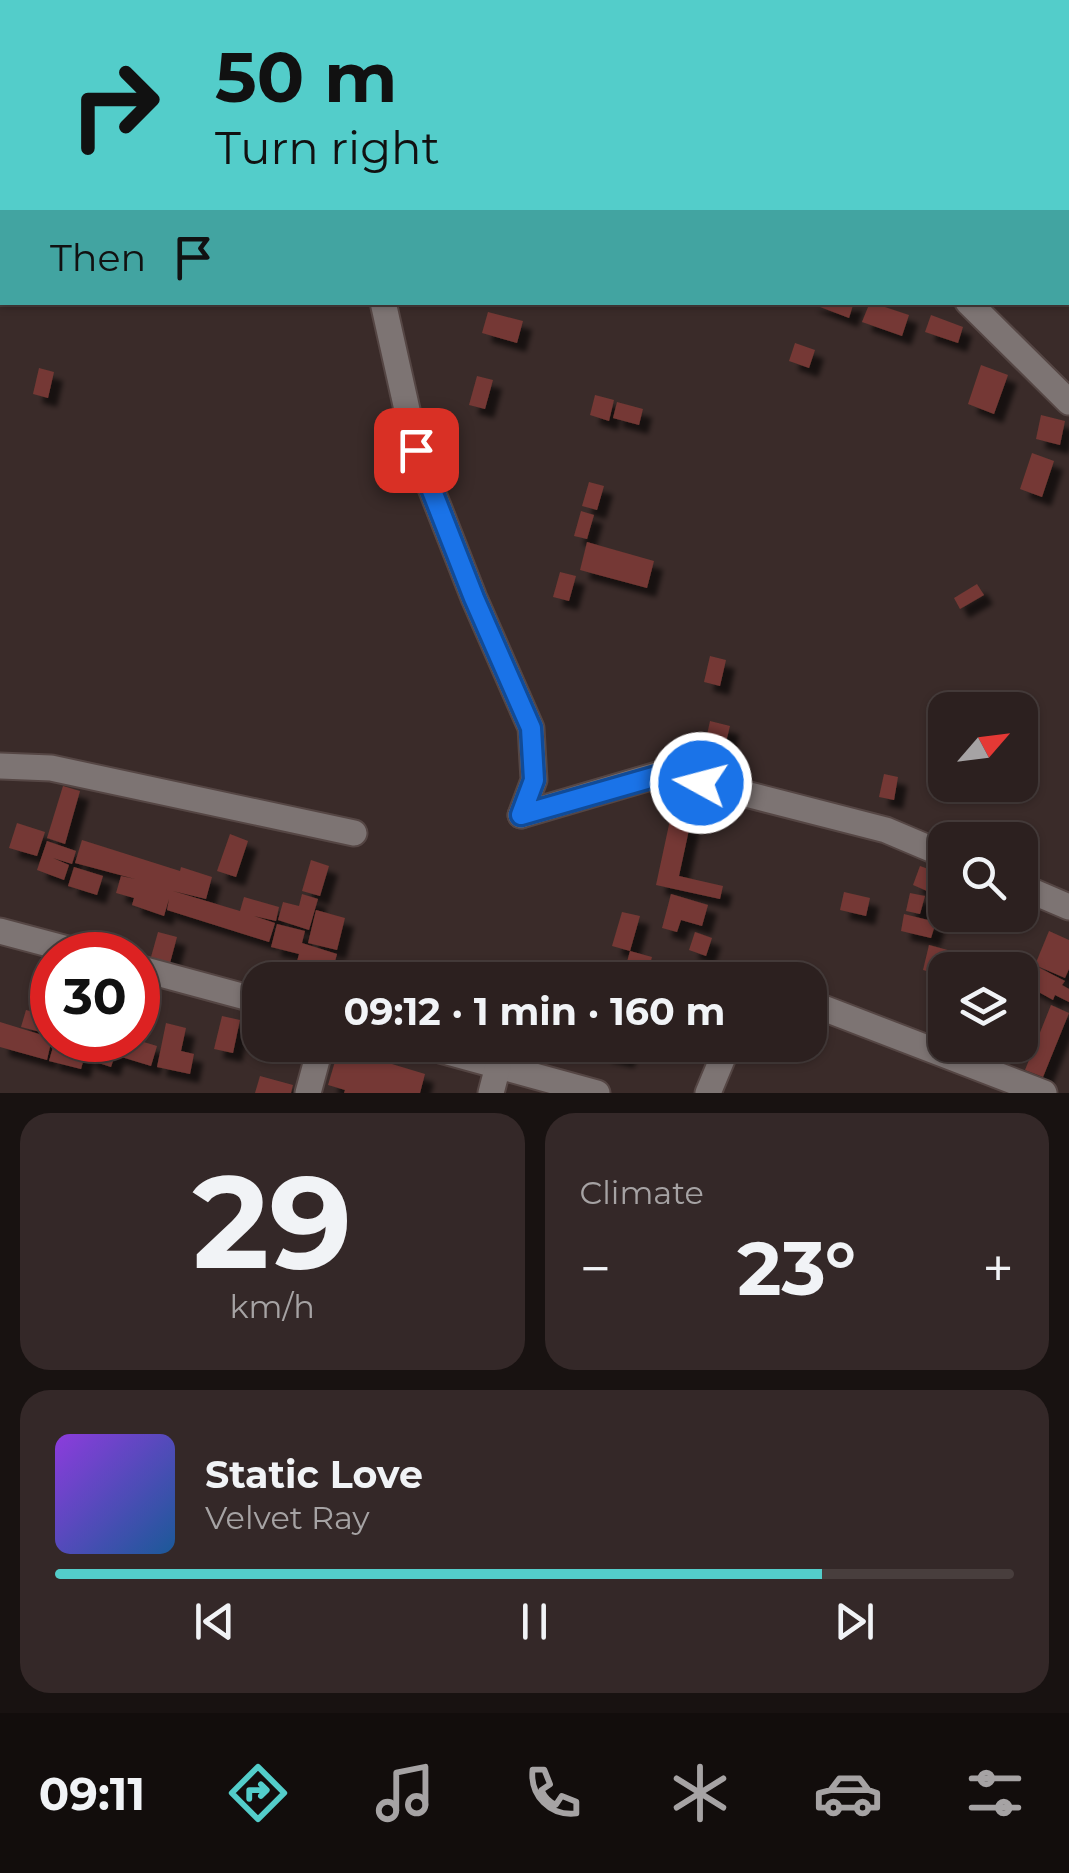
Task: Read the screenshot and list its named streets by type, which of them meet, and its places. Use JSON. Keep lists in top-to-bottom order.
{
  "north": "top right",
  "page": {
    "turn": ["50 m", "Turn right"],
    "then": "Then",
    "limit": "30",
    "trip": "09:12 · 1 min · 160 m",
    "tile": [
      ["29", "km/h"],
      "Climate"
    ],
    "heat": ["−", "23°", "+"],
    "song": ["Static Love", "Velvet Ray"],
    "tabs": "09:11"
  }
}
